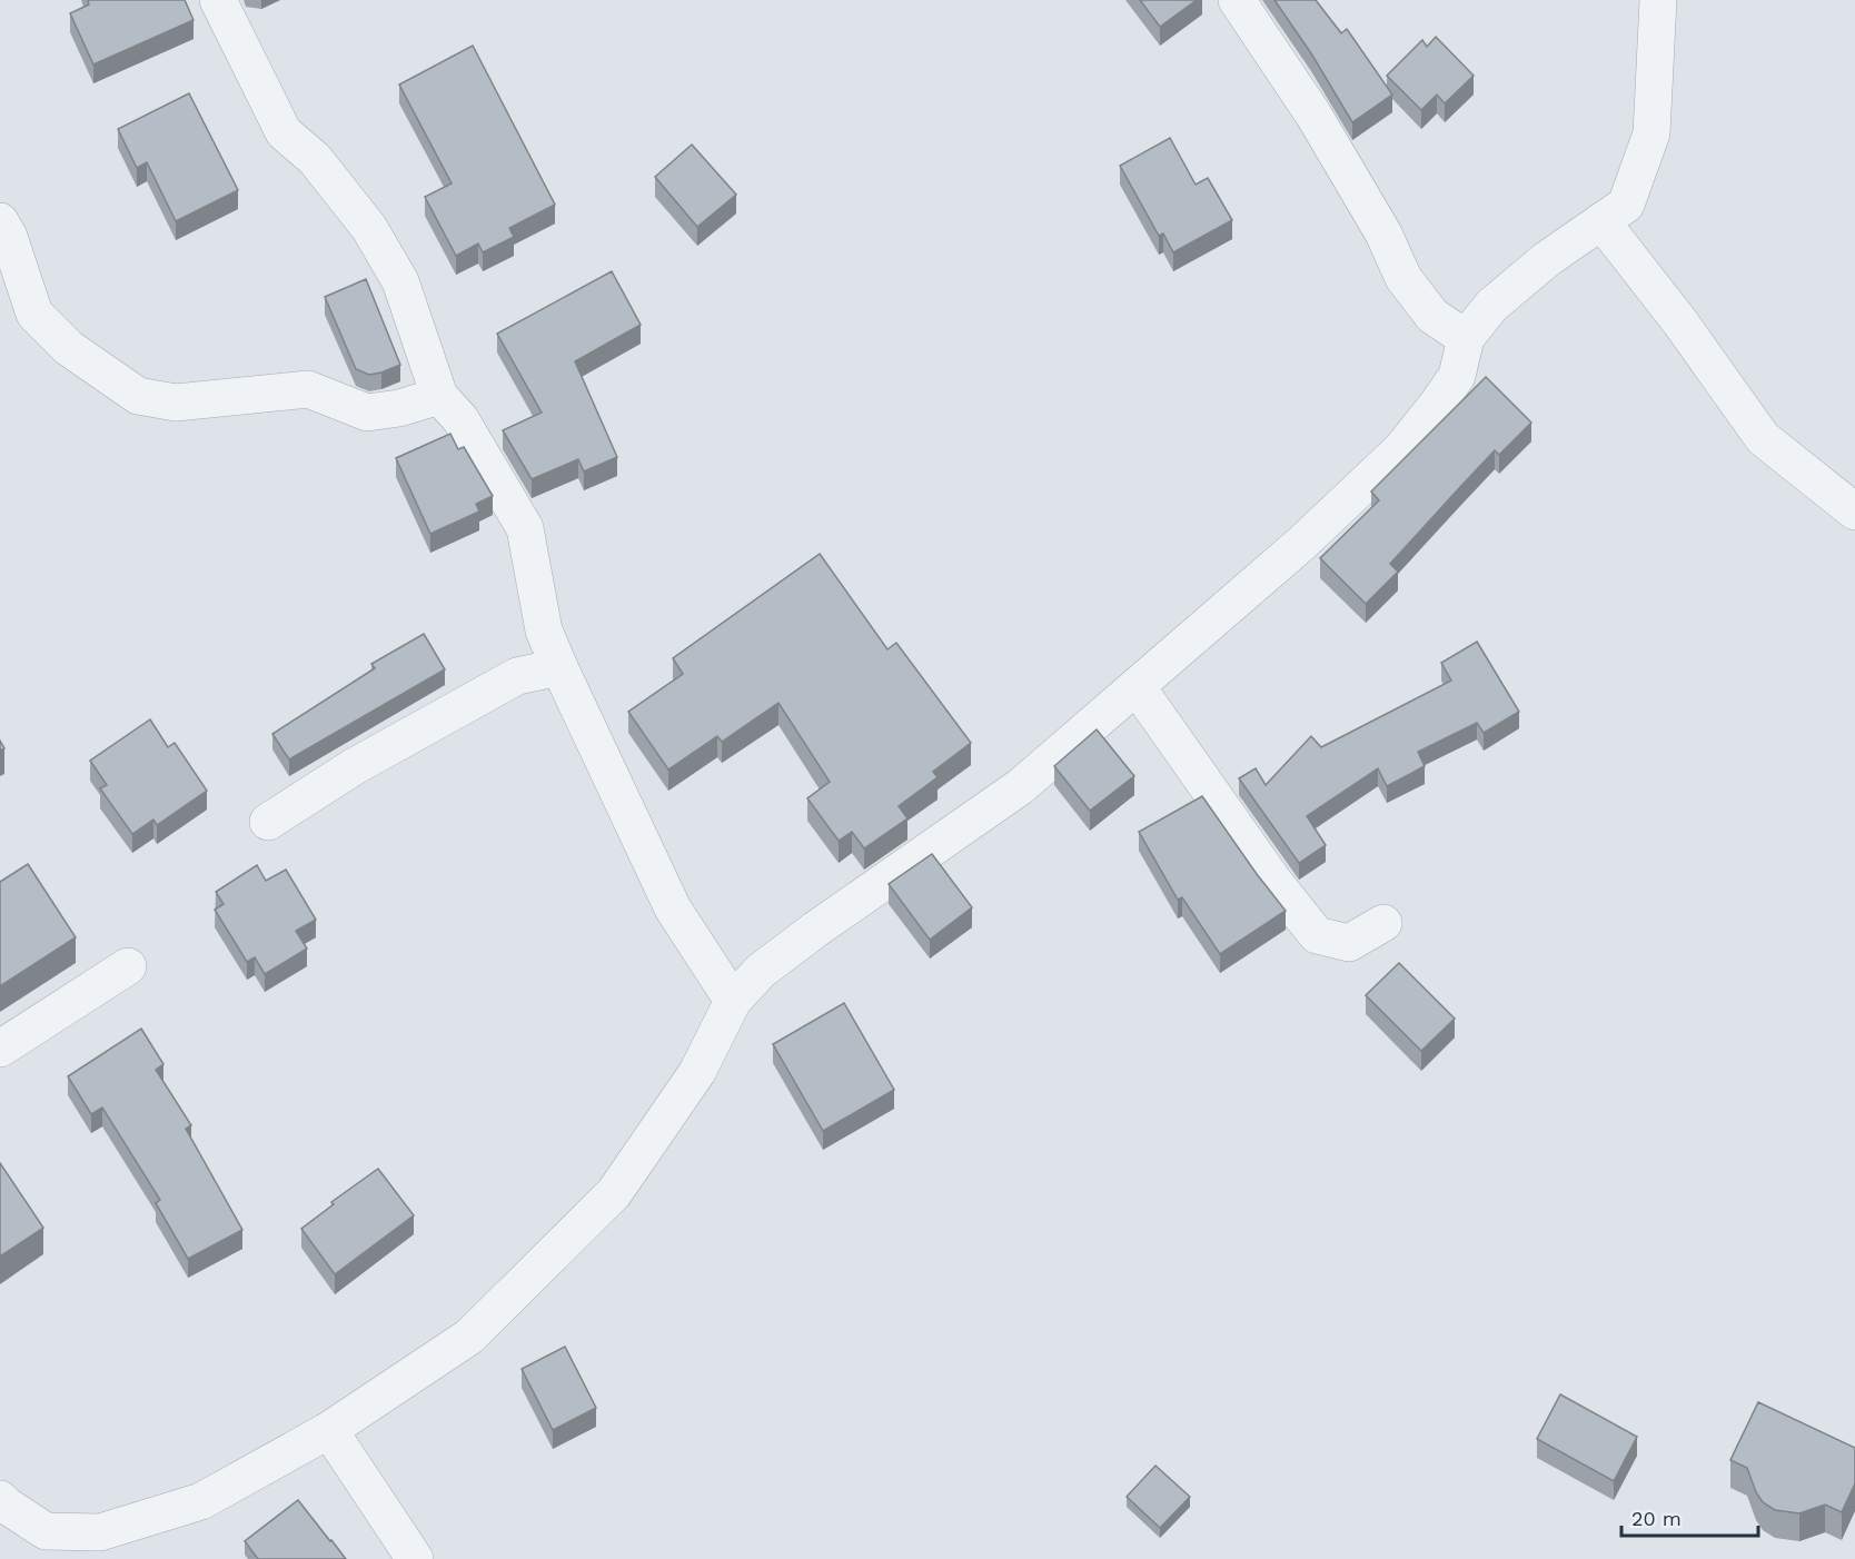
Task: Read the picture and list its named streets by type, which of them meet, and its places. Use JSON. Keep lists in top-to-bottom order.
{
  "scale_bar": "20 m"
}
